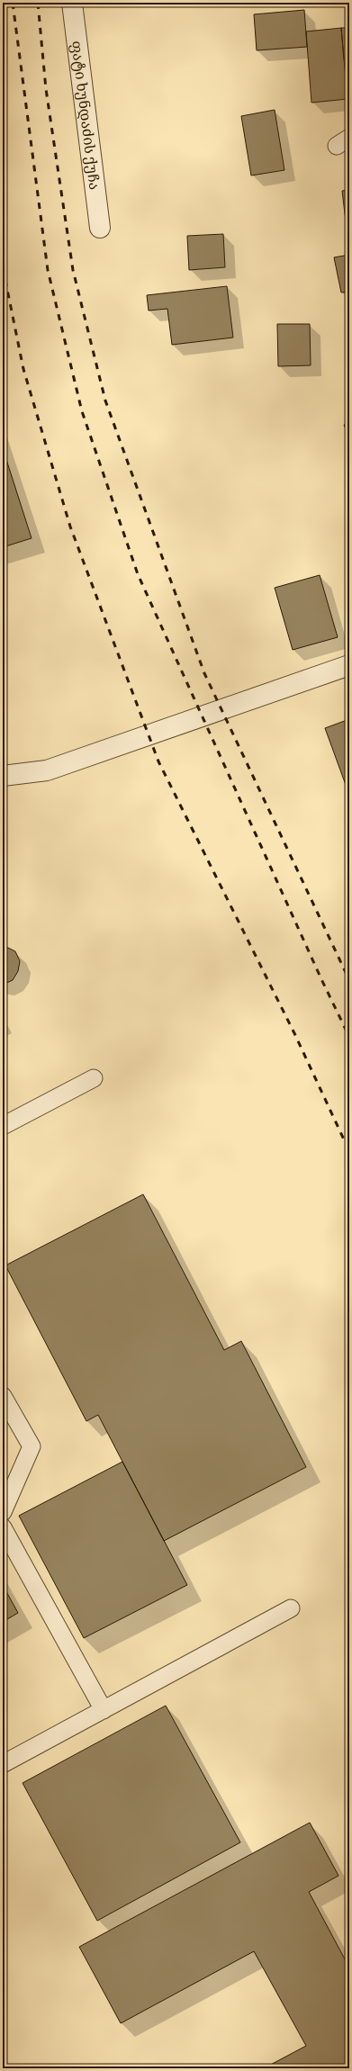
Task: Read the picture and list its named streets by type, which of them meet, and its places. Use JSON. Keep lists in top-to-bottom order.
{
  "streets": {
    "street": ["ფატი ხუნდაძის ქუჩა"]
  }
}
